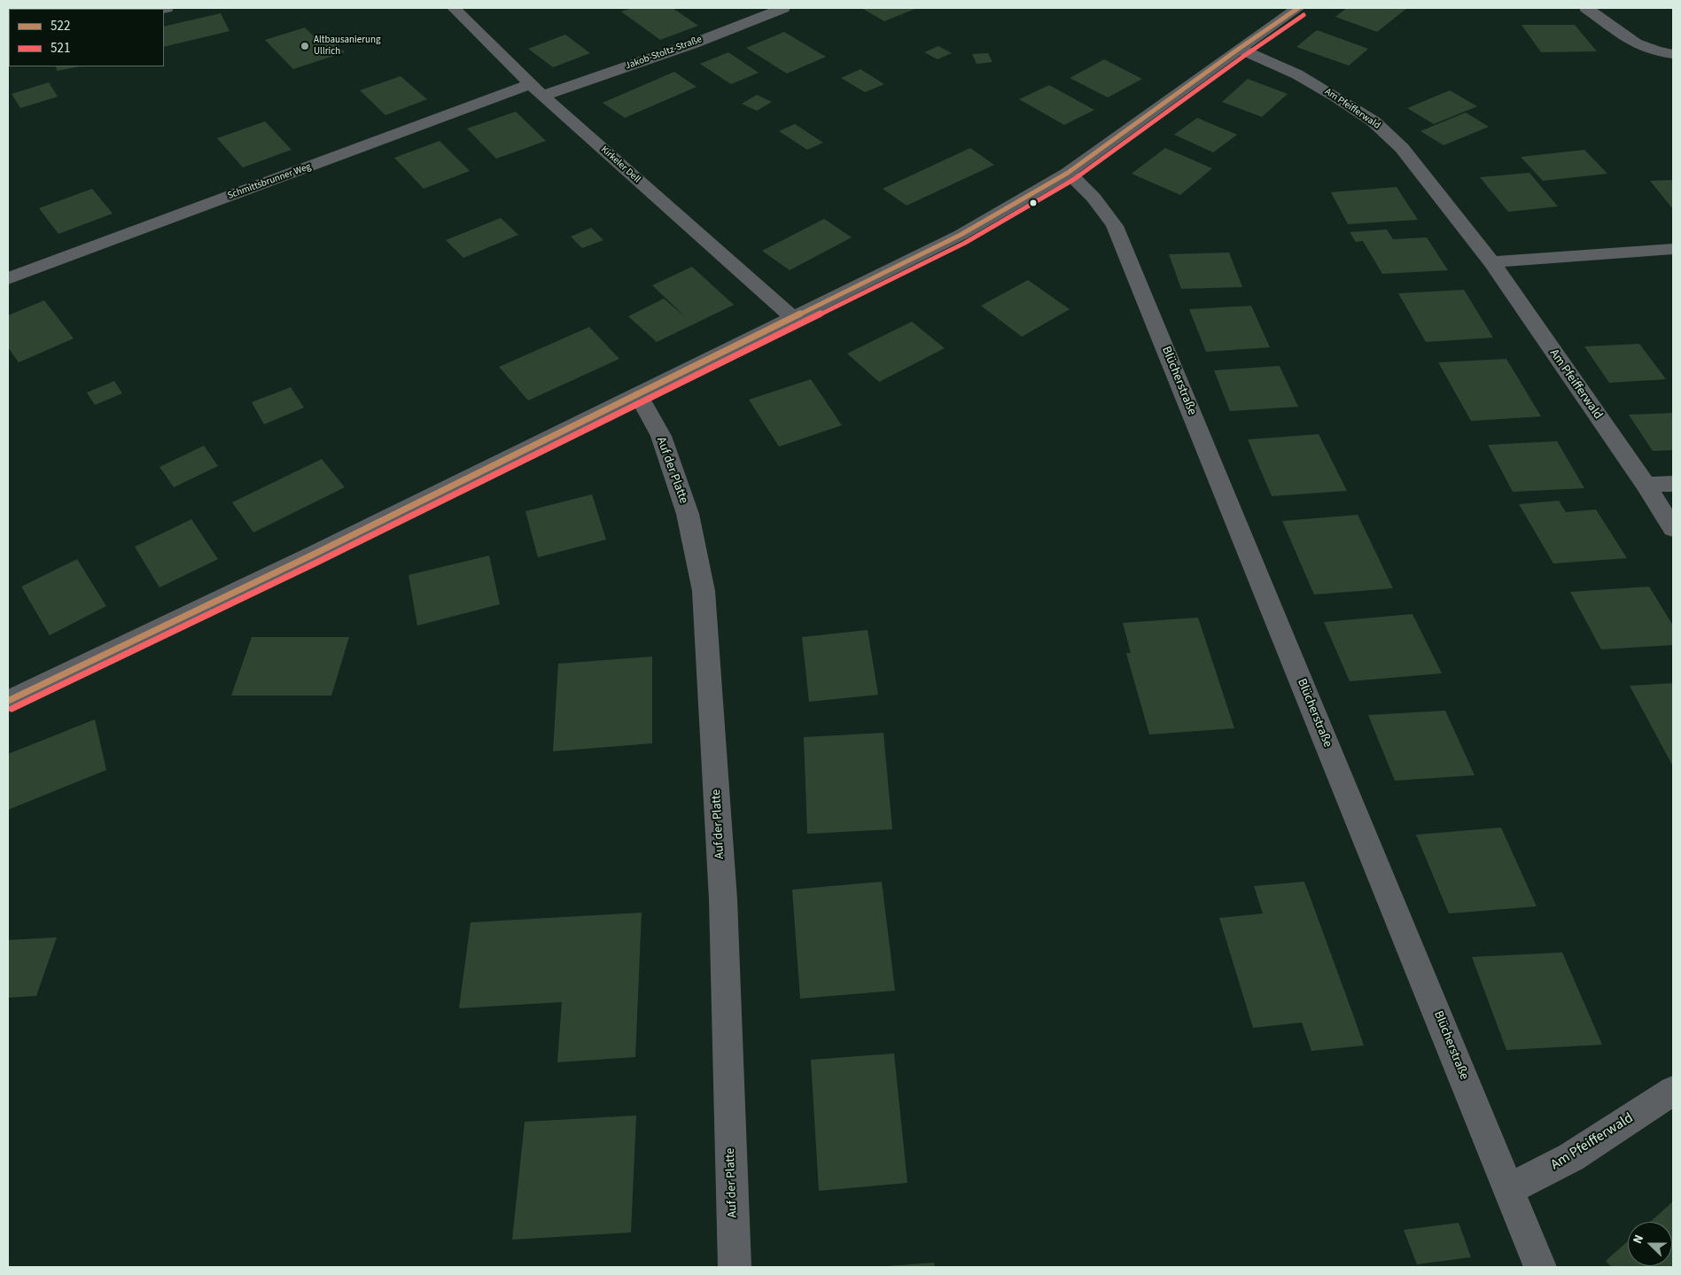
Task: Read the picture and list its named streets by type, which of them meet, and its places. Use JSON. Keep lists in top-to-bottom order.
{
  "streets": {
    "street": [
      "Jakob-Stoltz-Straße",
      "Am Pfeifferwald",
      "Kirkeler Dell",
      "Schmittsbrunner Weg",
      "Blücherstraße",
      "Auf der Platte"
    ]
  },
  "crossings": [
    ["Jakob-Stoltz-Straße", "Kirkeler Dell"],
    ["Jakob-Stoltz-Straße", "Schmittsbrunner Weg"],
    ["Am Pfeifferwald", "Blücherstraße"],
    ["Kirkeler Dell", "Schmittsbrunner Weg"]
  ],
  "places": ["Altbausanierung Ullrich"],
  "lines": ["transit line 522", "transit line 521"],
  "legend": ["522", "521"],
  "north": "left"
}
